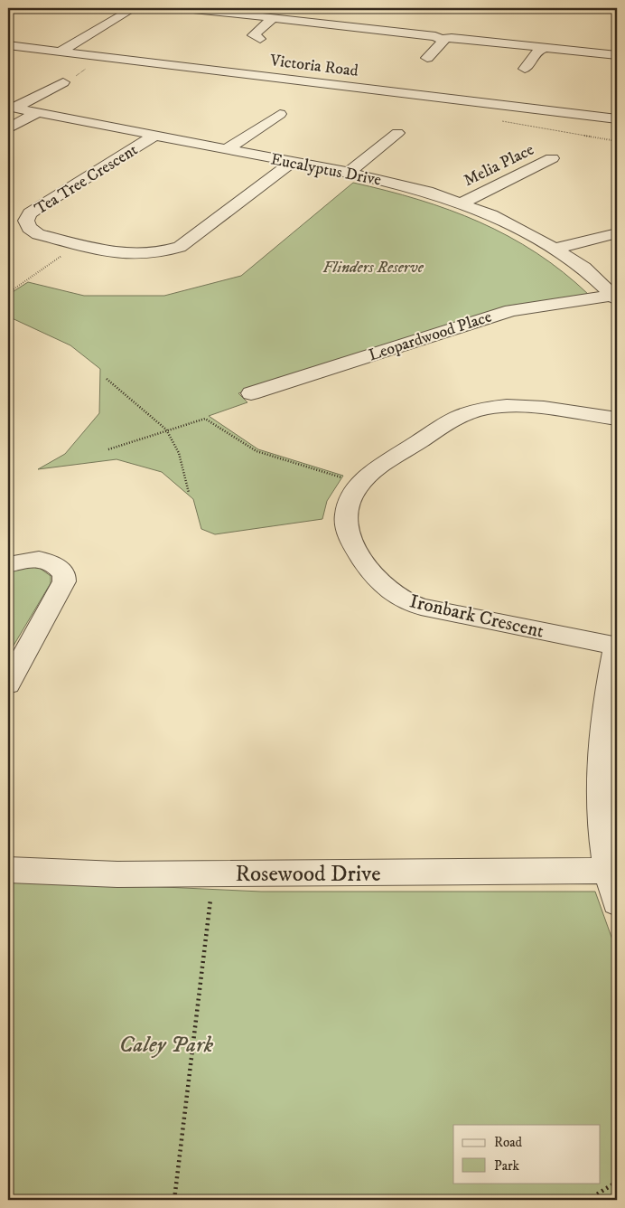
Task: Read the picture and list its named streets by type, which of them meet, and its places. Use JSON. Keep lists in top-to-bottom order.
{
  "streets": {
    "street": [
      "Victoria Road",
      "Melia Place",
      "Eucalyptus Drive",
      "Tea Tree Crescent",
      "Leopardwood Place",
      "Ironbark Crescent",
      "Rosewood Drive"
    ]
  },
  "crossings": [
    ["Melia Place", "Eucalyptus Drive"],
    ["Eucalyptus Drive", "Tea Tree Crescent"],
    ["Eucalyptus Drive", "Leopardwood Place"]
  ],
  "parks": ["Flinders Reserve", "Caley Park"],
  "legend": ["Road", "Park"]
}
